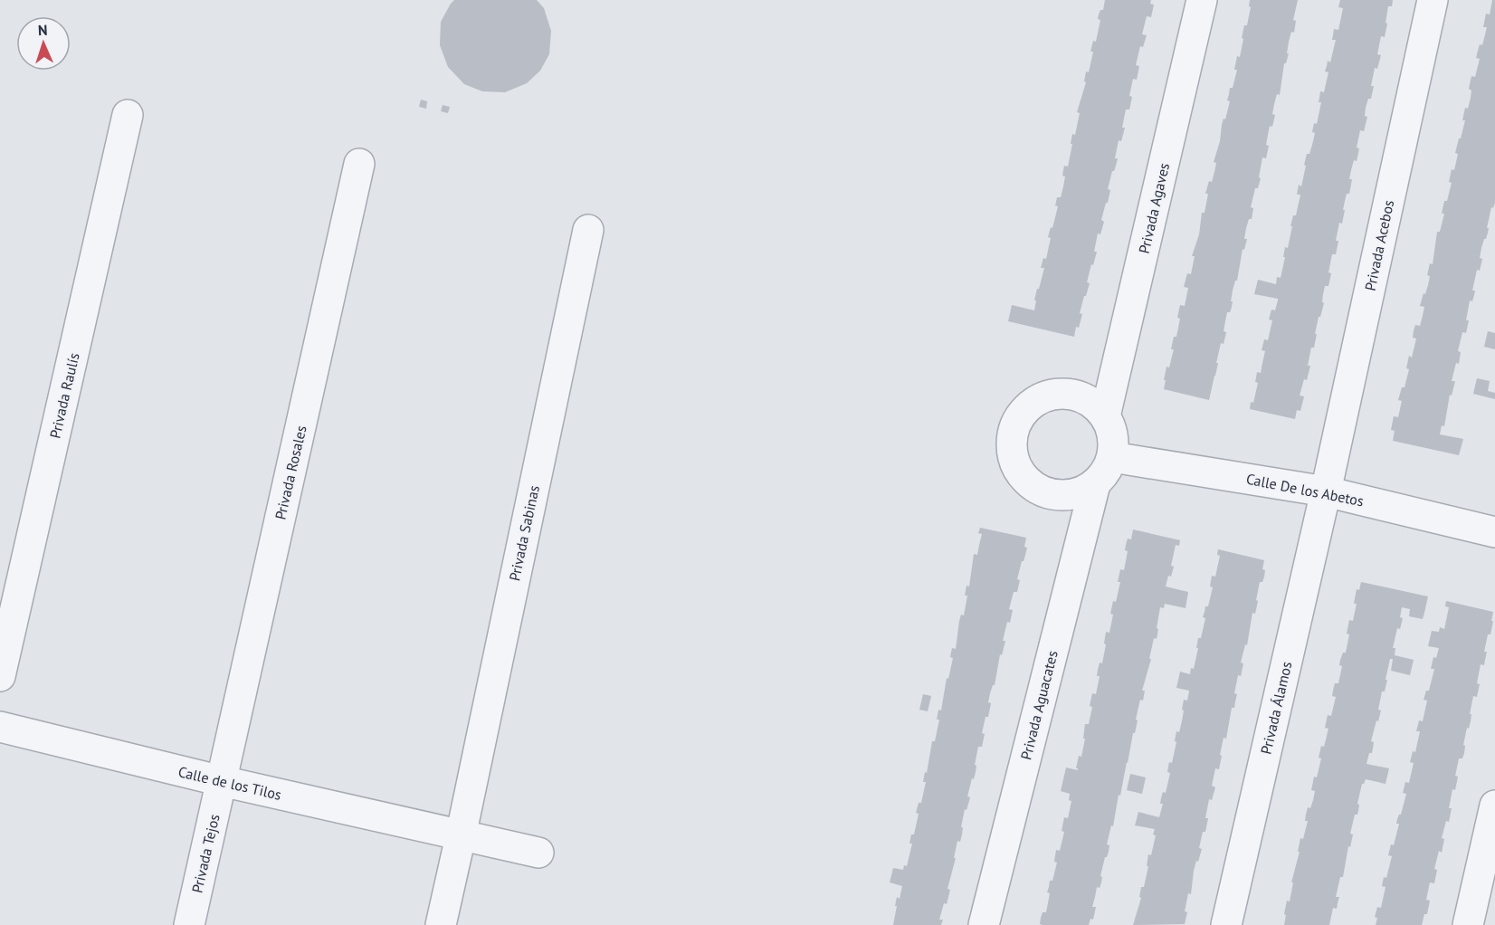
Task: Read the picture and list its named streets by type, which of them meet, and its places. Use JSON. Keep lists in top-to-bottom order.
{
  "streets": {
    "street": [
      "Privada Agaves",
      "Privada Acebos",
      "Privada Raulís",
      "Privada Rosales",
      "Calle De los Abetos",
      "Privada Sabinas",
      "Privada Aguacates",
      "Privada Álamos",
      "Calle de los Tilos",
      "Privada Tejos"
    ]
  },
  "crossings": [
    ["Privada Agaves", "Calle De los Abetos"],
    ["Privada Agaves", "Privada Aguacates"],
    ["Privada Acebos", "Calle De los Abetos"],
    ["Privada Acebos", "Privada Álamos"],
    ["Privada Rosales", "Calle de los Tilos"],
    ["Privada Rosales", "Privada Tejos"],
    ["Calle De los Abetos", "Privada Aguacates"],
    ["Calle De los Abetos", "Privada Álamos"],
    ["Privada Sabinas", "Calle de los Tilos"],
    ["Calle de los Tilos", "Privada Tejos"]
  ],
  "north": "top"
}
